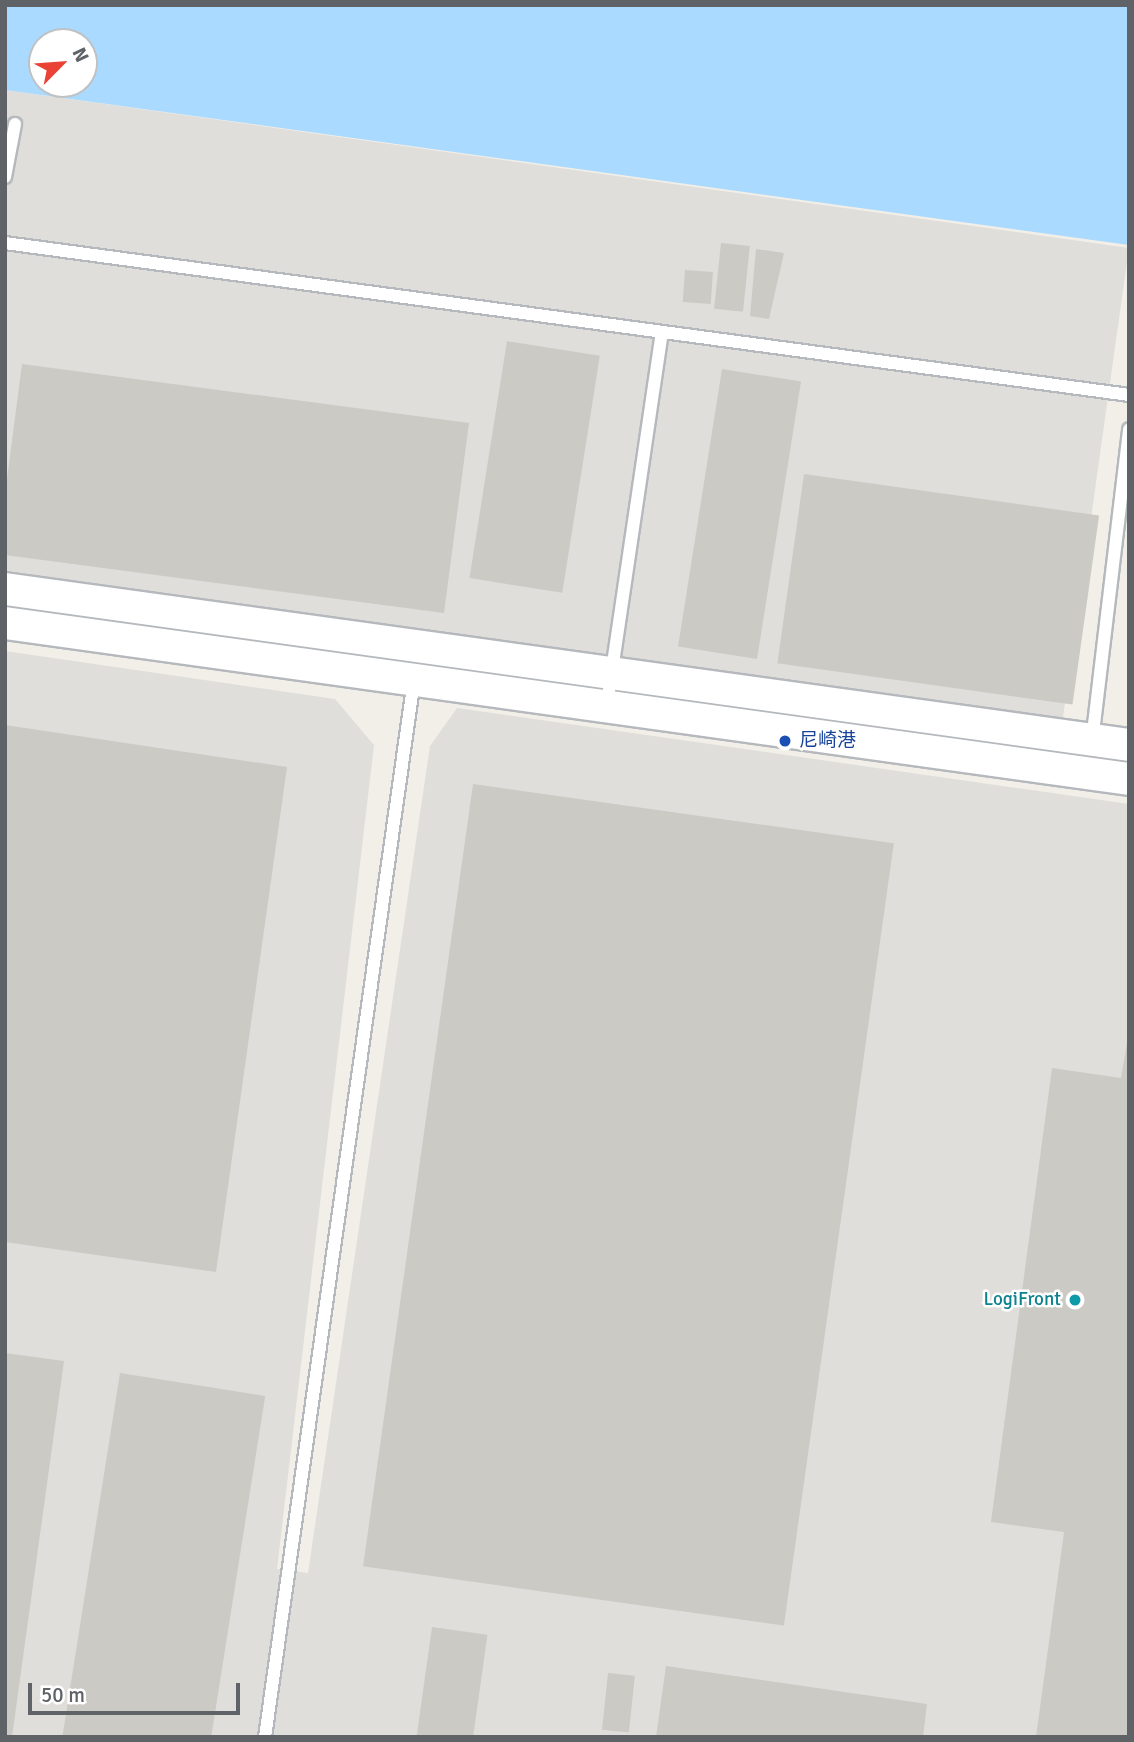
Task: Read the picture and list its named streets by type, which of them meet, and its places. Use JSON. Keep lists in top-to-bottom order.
{
  "places": ["尼崎港", "LogiFront"],
  "scale_bar": "50 m",
  "north": "top right"
}
